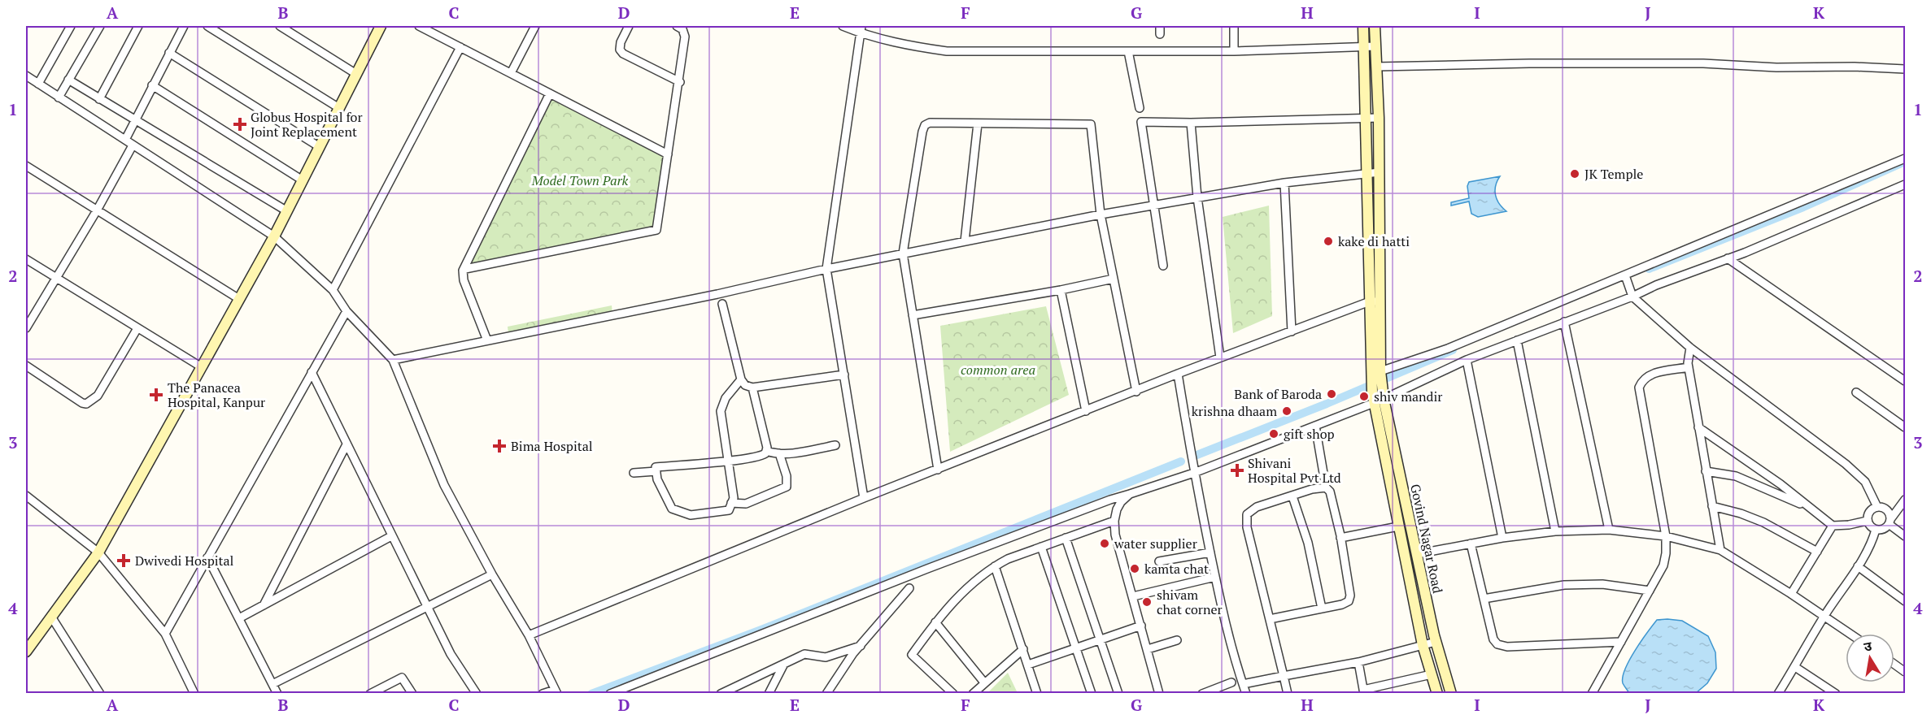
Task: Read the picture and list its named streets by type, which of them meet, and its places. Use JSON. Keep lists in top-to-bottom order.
{
  "streets": {
    "main road": ["Govind Nagar Road"]
  },
  "parks": ["Model Town Park", "common area"],
  "places": {
    "health": [
      "Globus Hospital for Joint Replacement",
      "The Panacea Hospital, Kanpur",
      "Bima Hospital",
      "Shivani Hospital Pvt Ltd",
      "Dwivedi Hospital"
    ],
    "other": [
      "JK Temple",
      "kake di hatti",
      "Bank of Baroda",
      "shiv mandir",
      "krishna dhaam",
      "gift shop",
      "water supplier",
      "kamta chat",
      "shivam chat corner"
    ]
  },
  "north": "top",
  "grid": {
    "columns": [
      "A",
      "B",
      "C",
      "D",
      "E",
      "F",
      "G",
      "H",
      "I",
      "J",
      "K"
    ],
    "rows": [
      "1",
      "2",
      "3",
      "4"
    ]
  }
}
